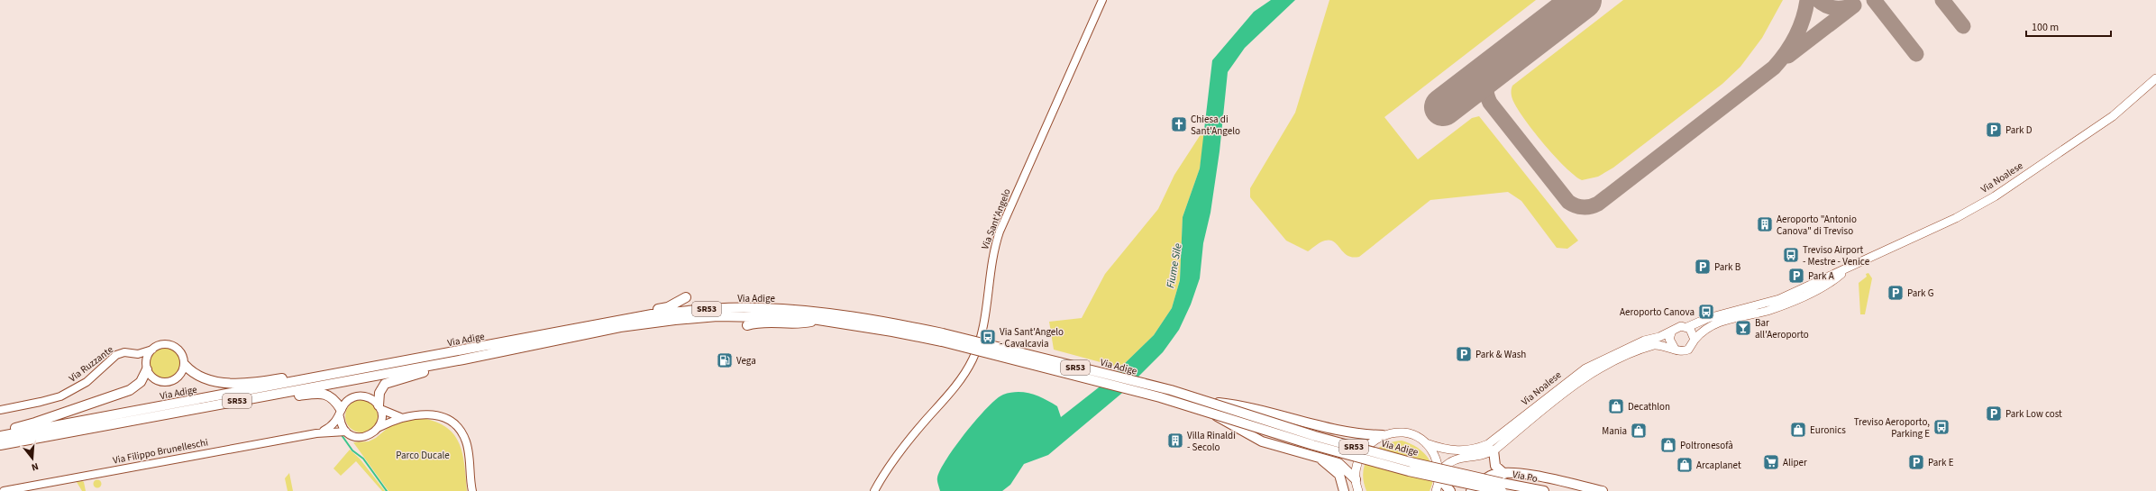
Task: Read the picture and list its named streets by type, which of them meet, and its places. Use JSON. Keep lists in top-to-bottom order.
{
  "streets": {
    "highway": ["Via Adige", "SR53", "Via Po"],
    "main road": ["Via Noalese"],
    "street": ["Via Sant'Angelo", "Via Ruzzante", "Via Filippo Brunelleschi"]
  },
  "crossings": [
    ["Via Adige", "Via Po"]
  ],
  "water": ["Fiume Sile"],
  "parks": ["Parco Ducale"],
  "places": {
    "church": ["Chiesa di Sant'Angelo"],
    "parking": [
      "Park D",
      "Park B",
      "Park A",
      "Park G",
      "Park & Wash",
      "Park Low cost",
      "Park E"
    ],
    "building": ["Aeroporto \"Antonio Canova\" di Treviso", "Villa Rinaldi - Secolo"],
    "bus stop": [
      "Treviso Airport - Mestre - Venice",
      "Aeroporto Canova",
      "Via Sant'Angelo - Cavalcavia",
      "Treviso Aeroporto, Parking E"
    ],
    "bar": ["Bar all'Aeroporto"],
    "fuel station": ["Vega"],
    "shop": [
      "Decathlon",
      "Euronics",
      "Mania",
      "Poltronesofà",
      "Arcaplanet"
    ],
    "supermarket": ["Aliper"]
  },
  "scale_bar": "100 m",
  "north": "bottom"
}
